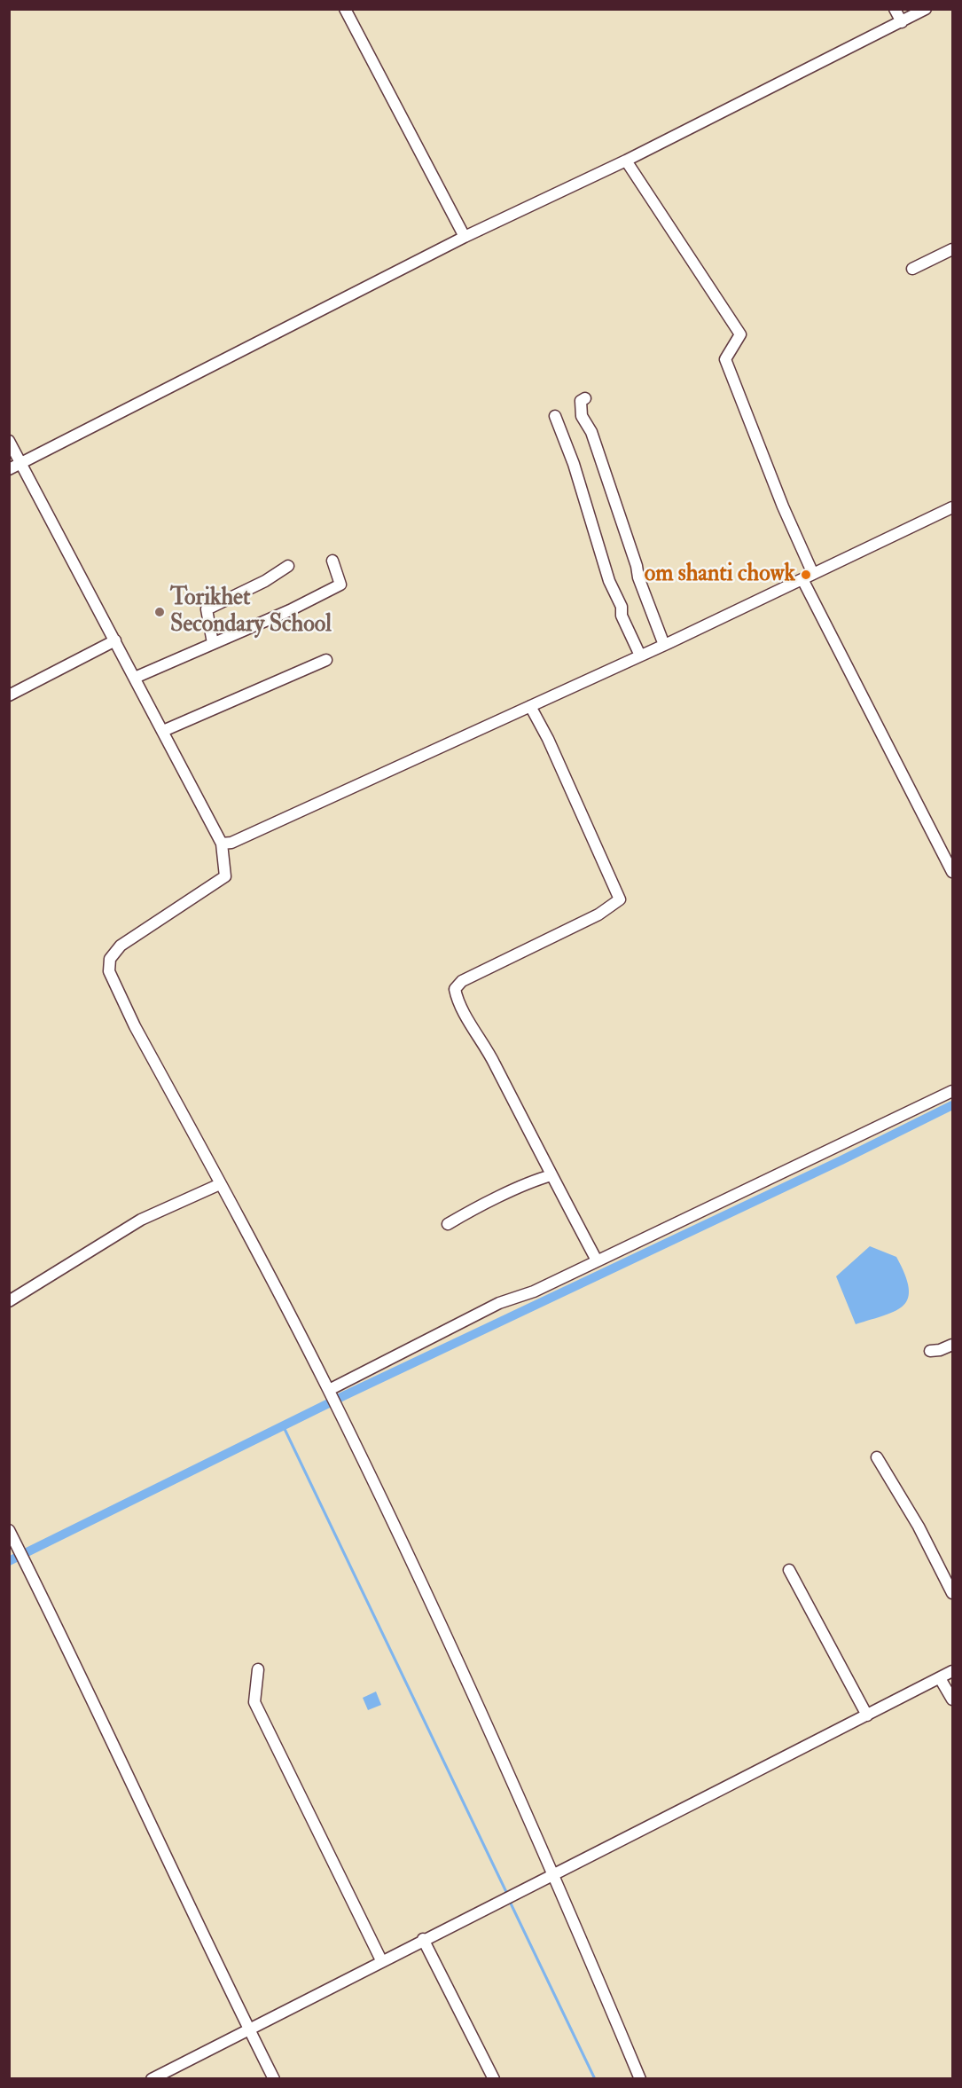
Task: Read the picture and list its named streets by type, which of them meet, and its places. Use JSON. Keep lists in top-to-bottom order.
{
  "places": ["om shanti chowk", "Torikhet Secondary School"]
}
